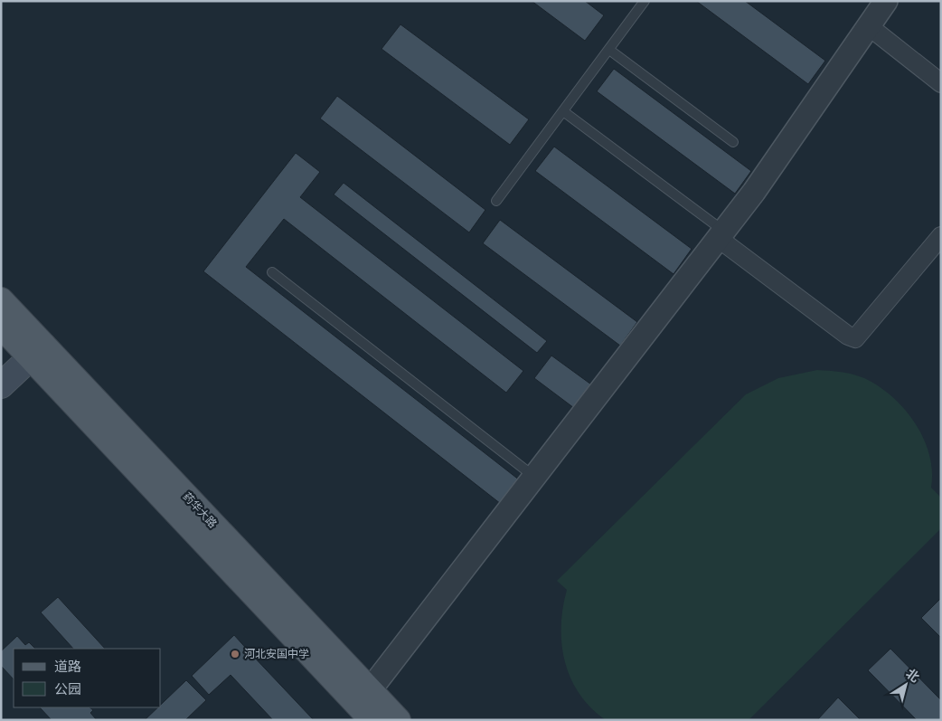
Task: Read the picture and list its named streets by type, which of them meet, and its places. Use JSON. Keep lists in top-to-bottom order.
{
  "streets": {
    "main road": ["药华大路"]
  },
  "places": ["河北安国中学"],
  "legend": ["道路", "公园"],
  "north": "top right"
}
